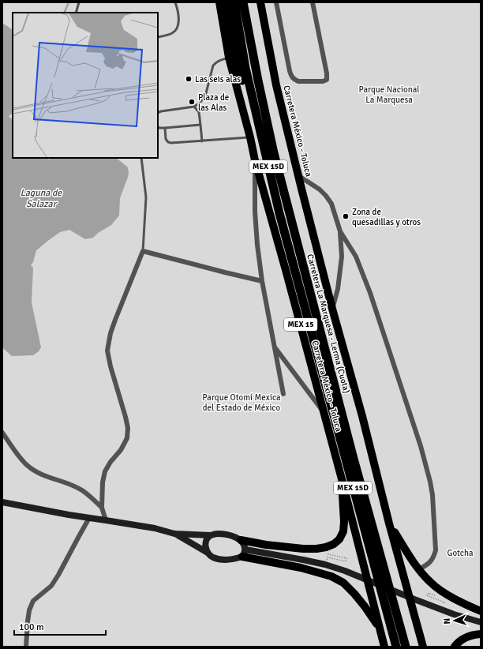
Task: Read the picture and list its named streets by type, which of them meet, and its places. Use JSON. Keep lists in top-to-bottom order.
{
  "streets": {
    "highway": ["MEX 15D", "Carretera La Marquesa - Lerma (Cuota)"],
    "main road": ["Carretera México - Toluca", "MEX 15"]
  },
  "water": ["Laguna de Salazar"],
  "parks": ["Parque Nacional La Marquesa", "Parque Otomí Mexica del Estado de México", "Gotcha"],
  "places": ["Las seis alas", "Plaza de las Alas", "Zona de quesadillas y otros"],
  "scale_bar": "100 m",
  "north": "left"
}
